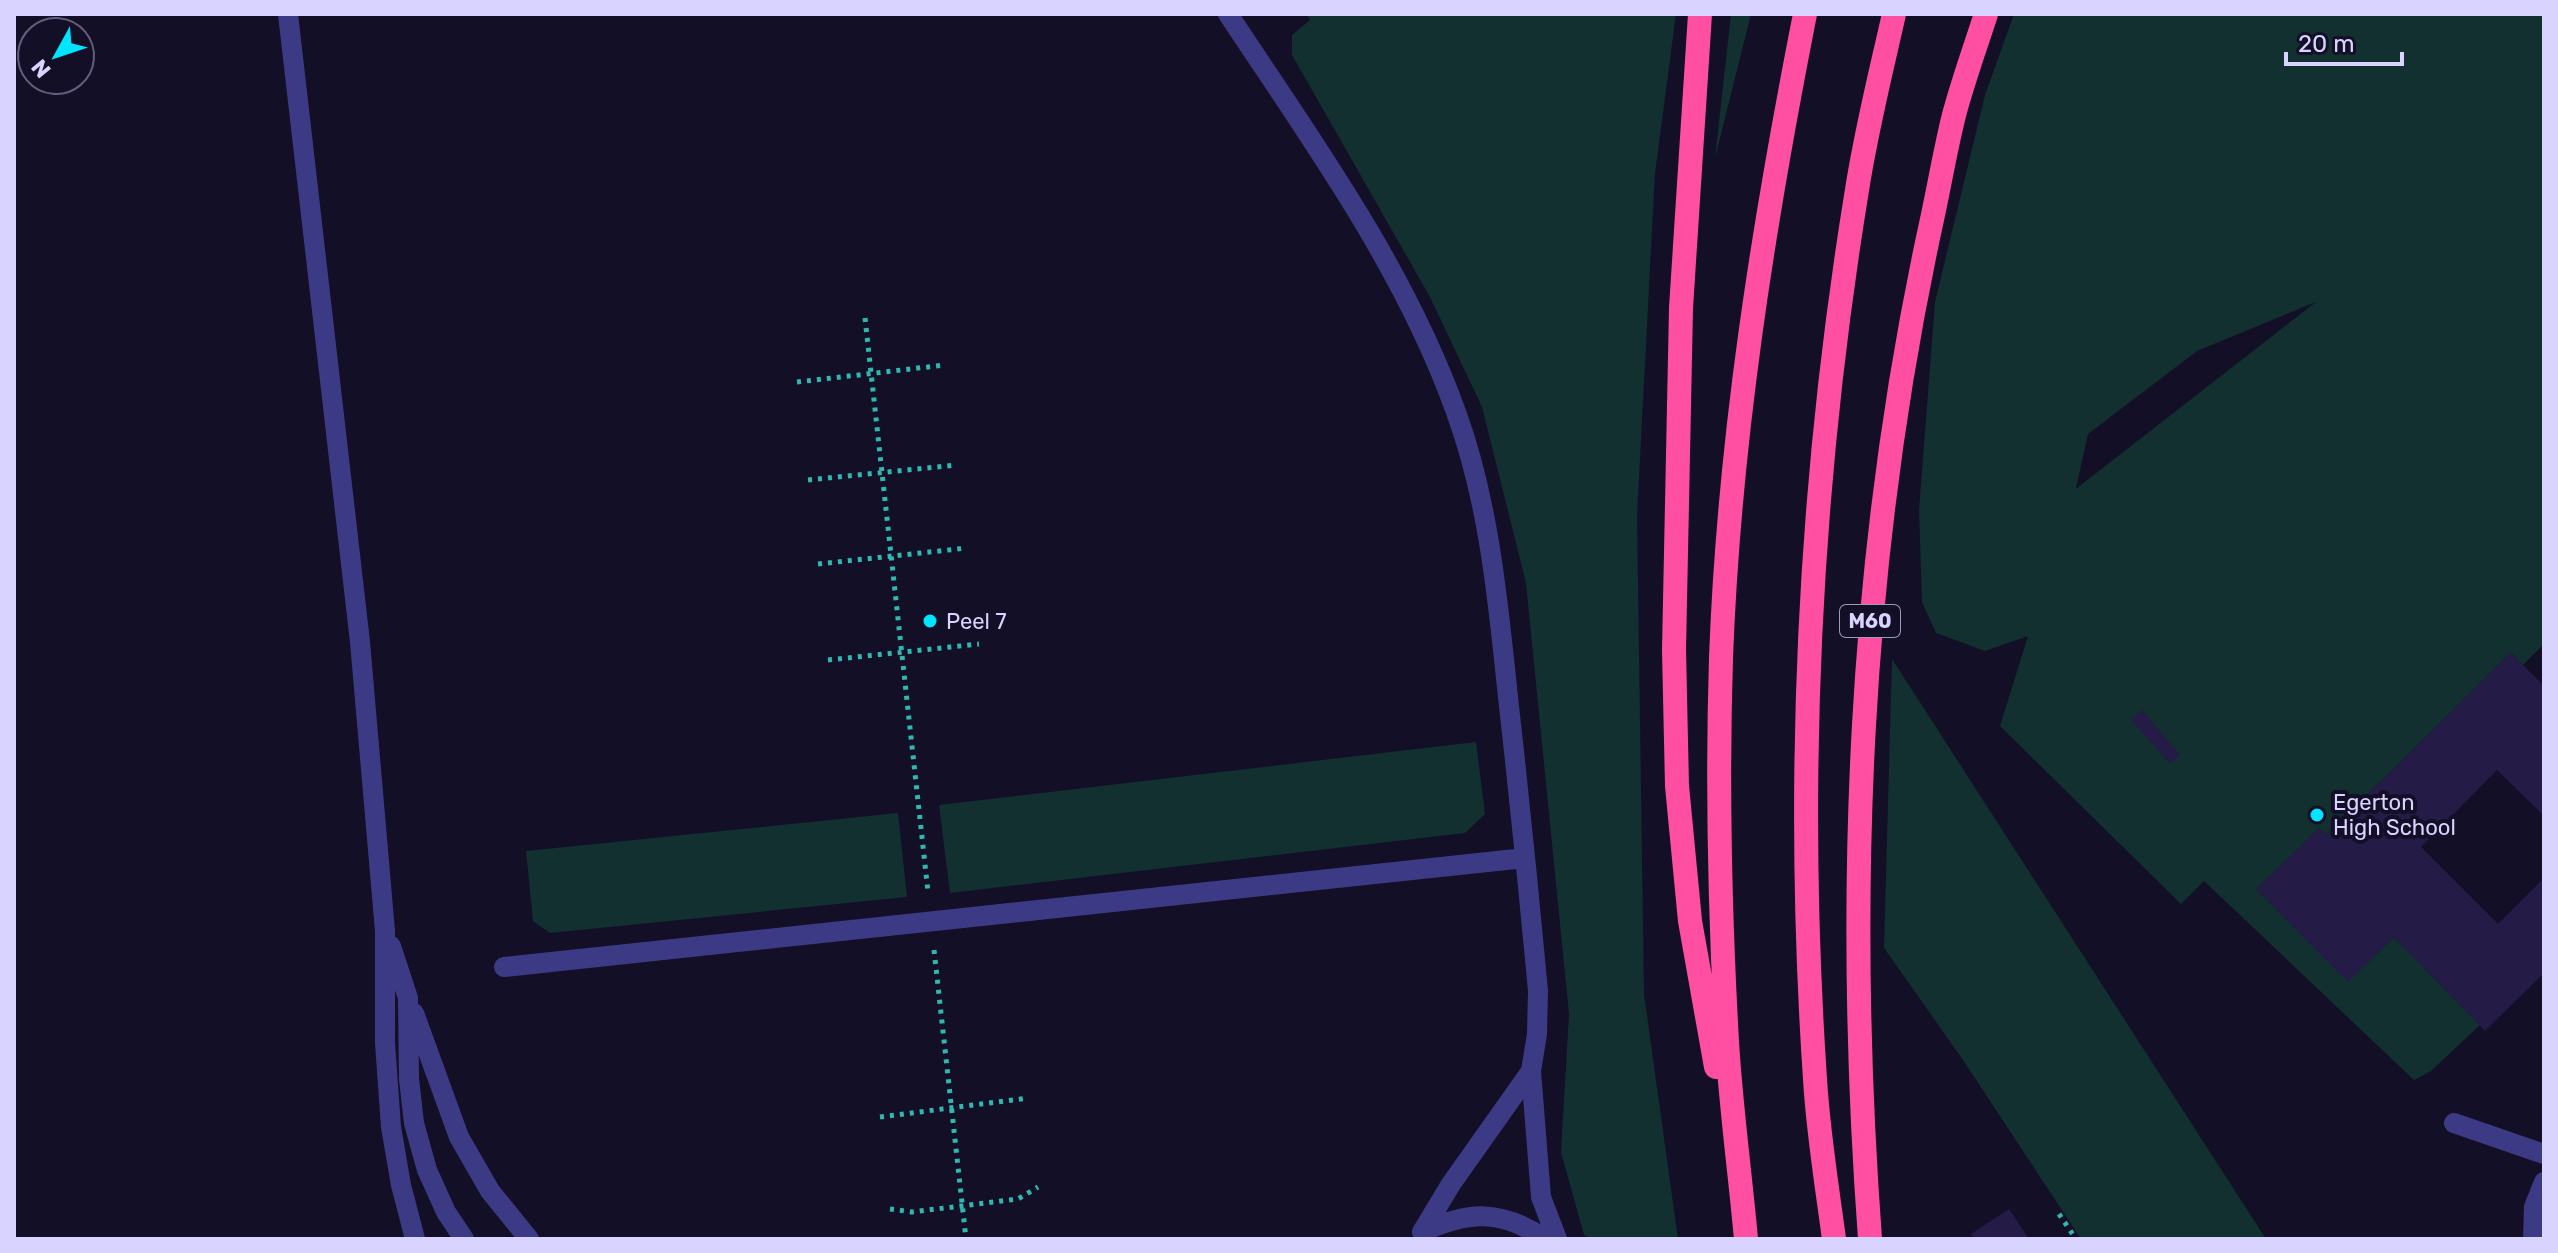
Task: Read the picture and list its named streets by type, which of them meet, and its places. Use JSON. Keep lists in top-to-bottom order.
{
  "streets": {
    "highway": ["M60"]
  },
  "places": ["Peel 7", "Egerton High School"],
  "scale_bar": "20 m",
  "north": "bottom left"
}
